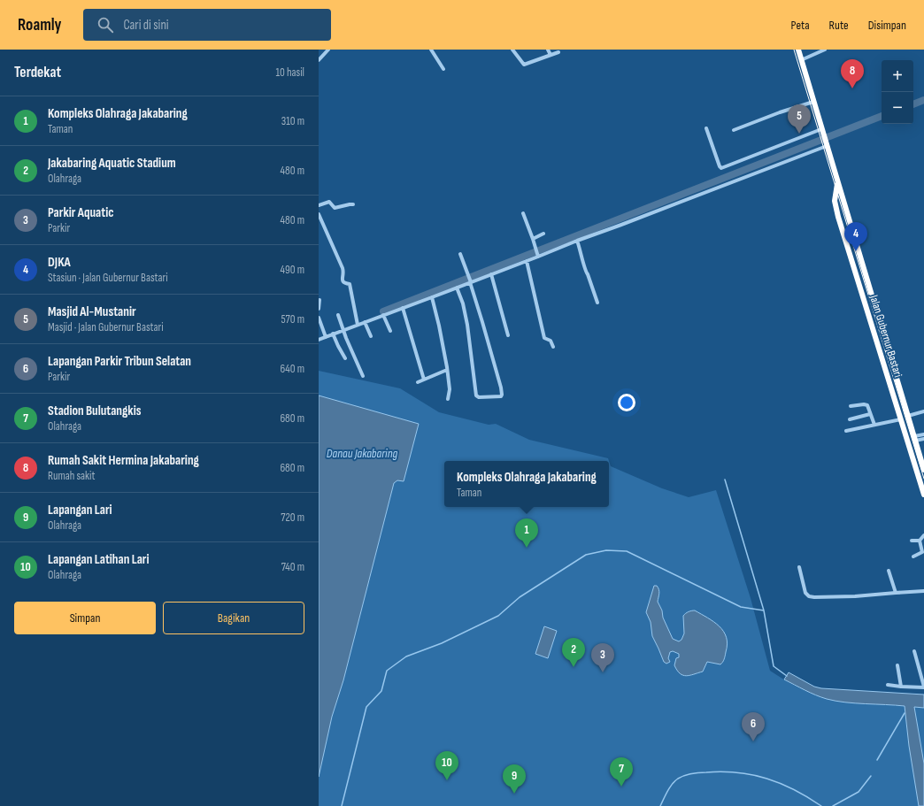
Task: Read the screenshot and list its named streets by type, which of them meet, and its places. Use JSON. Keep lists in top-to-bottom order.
{
  "streets": {
    "highway": ["Jalan Gubernur Bastari"]
  },
  "water": ["Danau Jakabaring"],
  "page": {
    "header": "Roamly",
    "search": "Cari di sini",
    "nav": ["Peta", "Rute", "Disimpan"],
    "heading": ["Terdekat", "10 hasil"],
    "pins": [
      "8",
      "5",
      "4",
      "1",
      "2",
      "3",
      "6",
      "10",
      "7",
      "9"
    ],
    "map_buttons": ["+", "−"],
    "list": [
      {
        "mark": "1",
        "name": "Kompleks Olahraga Jakabaring",
        "note": "Taman",
        "value": "310 m"
      },
      {
        "mark": "2",
        "name": "Jakabaring Aquatic Stadium",
        "note": "Olahraga",
        "value": "480 m"
      },
      {
        "mark": "3",
        "name": "Parkir Aquatic",
        "note": "Parkir",
        "value": "480 m"
      },
      {
        "mark": "4",
        "name": "DJKA",
        "note": "Stasiun · Jalan Gubernur Bastari",
        "value": "490 m"
      },
      {
        "mark": "5",
        "name": "Masjid Al-Mustanir",
        "note": "Masjid · Jalan Gubernur Bastari",
        "value": "570 m"
      },
      {
        "mark": "6",
        "name": "Lapangan Parkir Tribun Selatan",
        "note": "Parkir",
        "value": "640 m"
      },
      {
        "mark": "7",
        "name": "Stadion Bulutangkis",
        "note": "Olahraga",
        "value": "680 m"
      },
      {
        "mark": "8",
        "name": "Rumah Sakit Hermina Jakabaring",
        "note": "Rumah sakit",
        "value": "680 m"
      },
      {
        "mark": "9",
        "name": "Lapangan Lari",
        "note": "Olahraga",
        "value": "720 m"
      },
      {
        "mark": "10",
        "name": "Lapangan Latihan Lari",
        "note": "Olahraga",
        "value": "740 m"
      }
    ],
    "popup": ["Kompleks Olahraga Jakabaring", "Taman"],
    "buttons": ["Simpan", "Bagikan"]
  }
}
